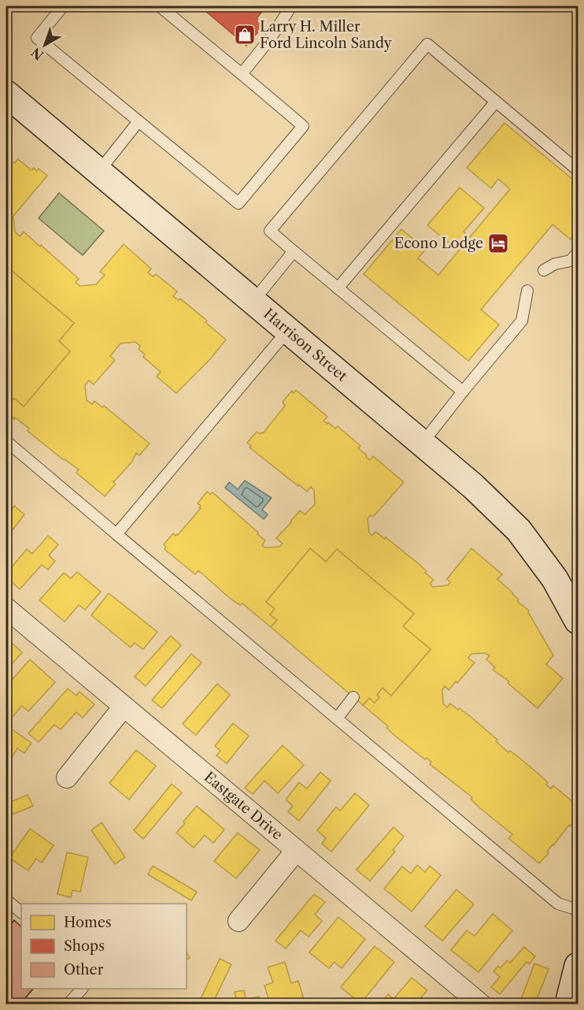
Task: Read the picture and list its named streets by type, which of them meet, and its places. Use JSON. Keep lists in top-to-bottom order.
{
  "streets": {
    "street": ["Harrison Street", "Eastgate Drive"]
  },
  "places": {
    "shop": ["Larry H. Miller Ford Lincoln Sandy"],
    "hotel": ["Econo Lodge"]
  },
  "legend": ["Homes", "Shops", "Other"],
  "north": "bottom left"
}
